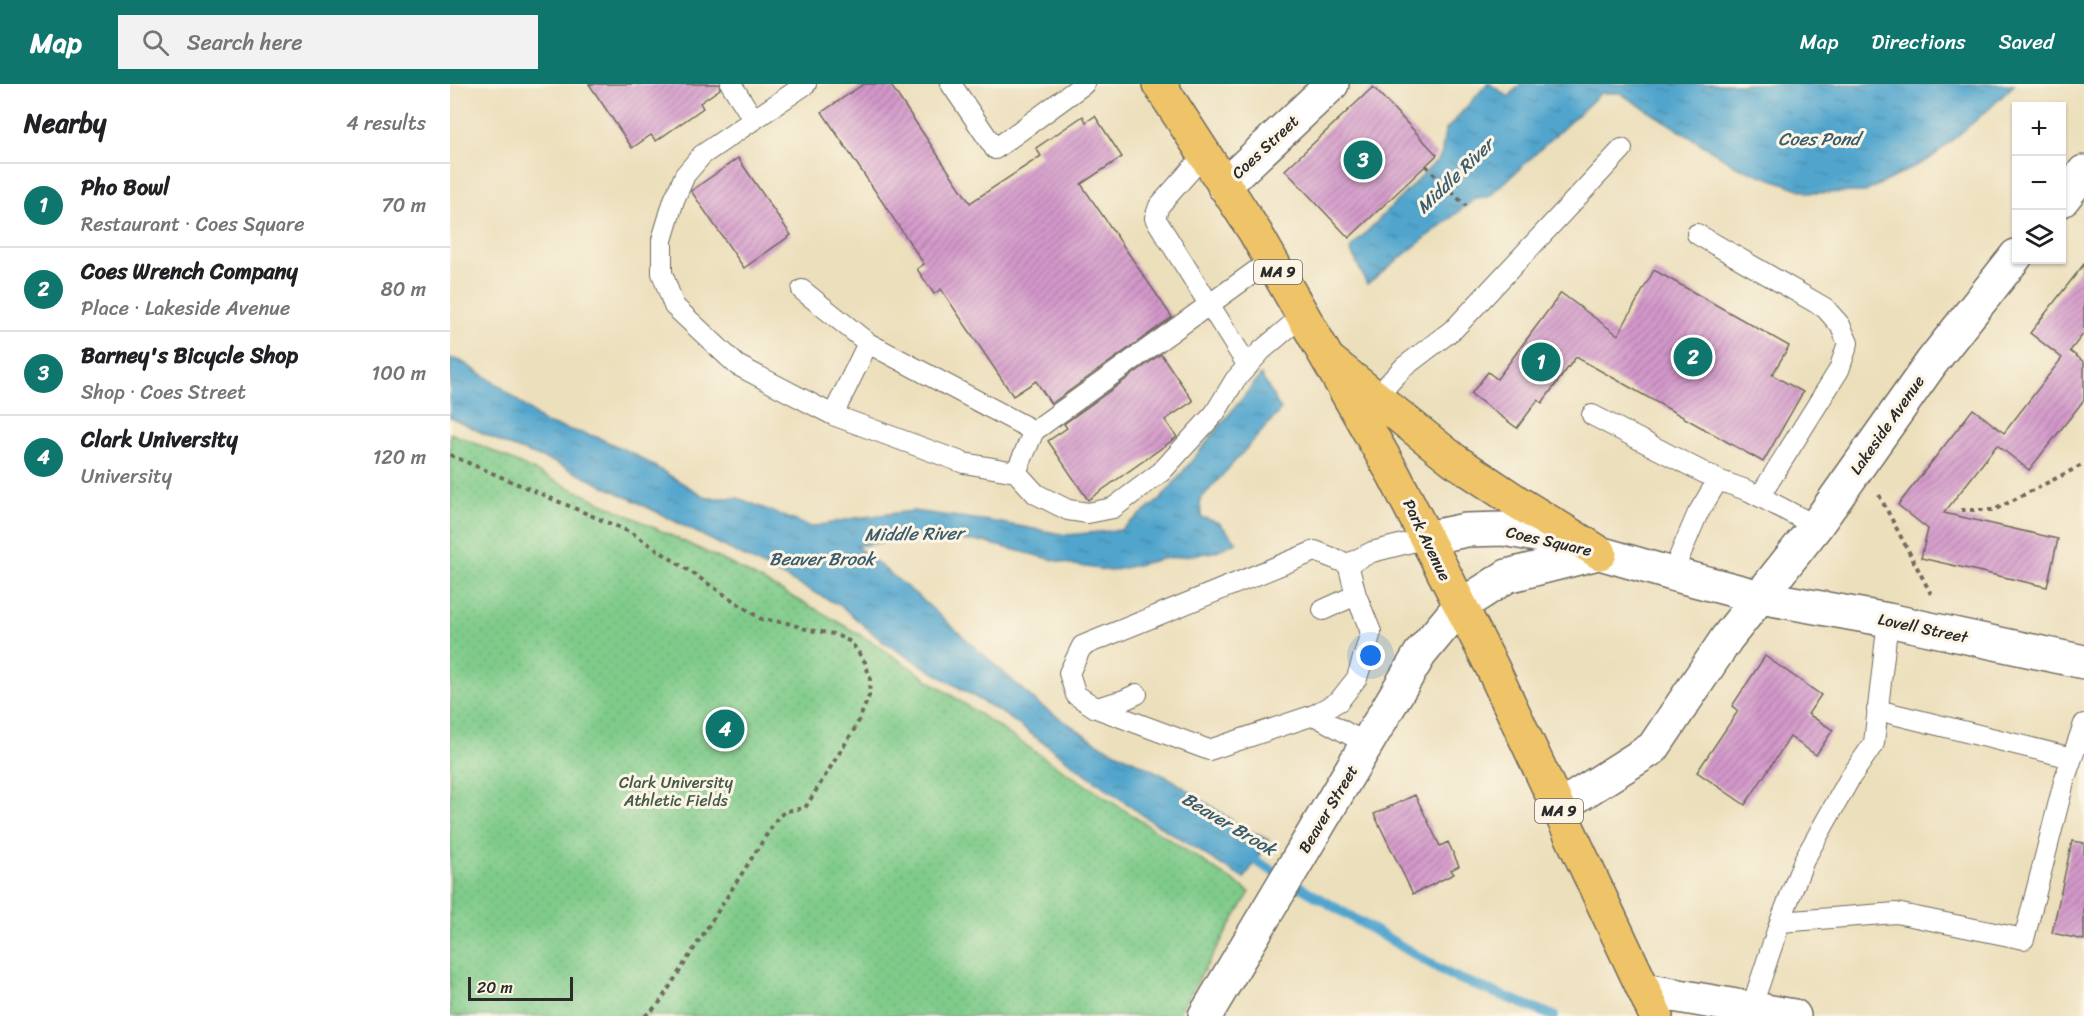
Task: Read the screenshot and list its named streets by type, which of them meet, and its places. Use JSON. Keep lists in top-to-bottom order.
{
  "streets": {
    "main road": ["MA 9", "Park Avenue"],
    "street": [
      "Coes Street",
      "Lakeside Avenue",
      "Coes Square",
      "Lovell Street",
      "Beaver Street"
    ]
  },
  "crossings": [
    ["Coes Street", "Park Avenue"],
    ["Lakeside Avenue", "Park Avenue"],
    ["Lakeside Avenue", "Coes Square"],
    ["Lakeside Avenue", "Lovell Street"],
    ["Park Avenue", "Coes Square"],
    ["Park Avenue", "Beaver Street"],
    ["Coes Square", "Lovell Street"],
    ["Coes Square", "Beaver Street"]
  ],
  "water": ["Coes Pond", "Middle River", "Beaver Brook"],
  "parks": ["Clark University Athletic Fields"],
  "scale_bar": "20 m",
  "page": {
    "header": "Map",
    "search": "Search here",
    "nav": ["Map", "Directions", "Saved"],
    "heading": ["Nearby", "4 results"],
    "map_buttons": ["+", "−"],
    "pins": [
      "3",
      "2",
      "1",
      "4"
    ],
    "list": [
      {
        "mark": "1",
        "name": "Pho Bowl",
        "note": "Restaurant · Coes Square",
        "value": "70 m"
      },
      {
        "mark": "2",
        "name": "Coes Wrench Company",
        "note": "Place · Lakeside Avenue",
        "value": "80 m"
      },
      {
        "mark": "3",
        "name": "Barney's Bicycle Shop",
        "note": "Shop · Coes Street",
        "value": "100 m"
      },
      {
        "mark": "4",
        "name": "Clark University",
        "note": "University",
        "value": "120 m"
      }
    ],
    "scale": "20 m"
  }
}
